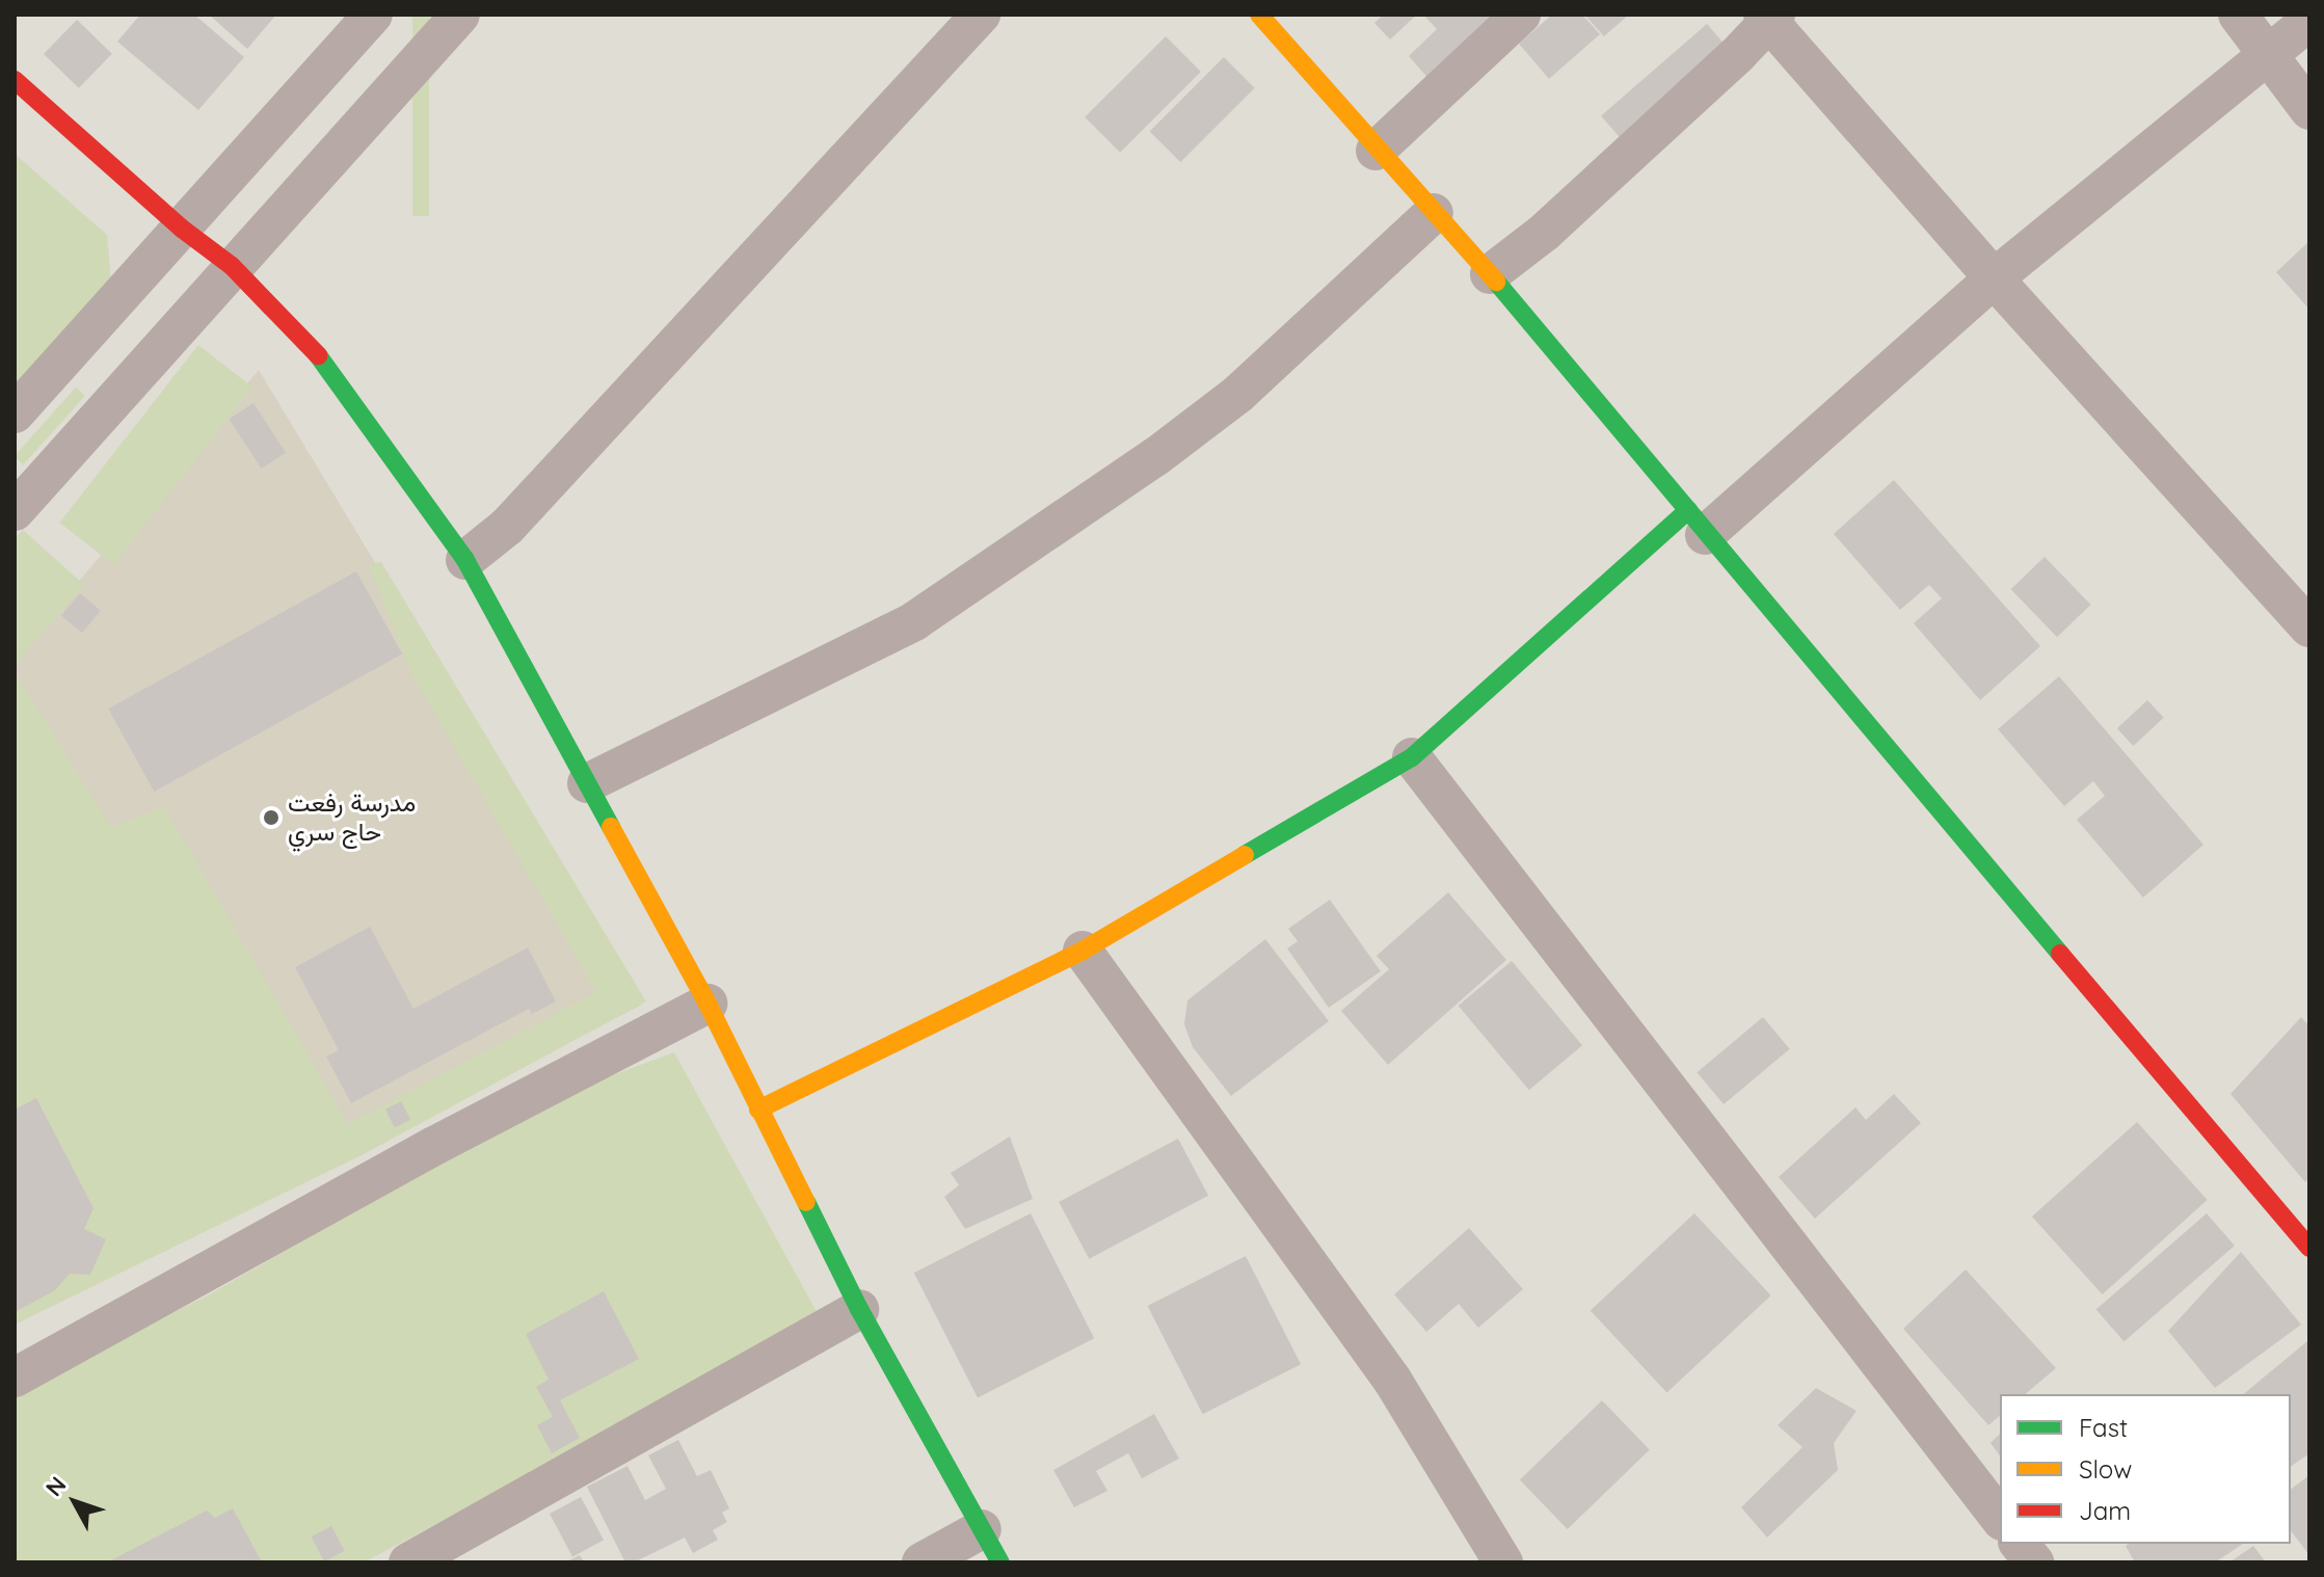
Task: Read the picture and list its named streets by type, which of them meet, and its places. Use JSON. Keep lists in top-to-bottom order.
{
  "places": ["مدرسة رفعت حاج سري"],
  "legend": ["Fast", "Slow", "Jam"],
  "north": "top left"
}
